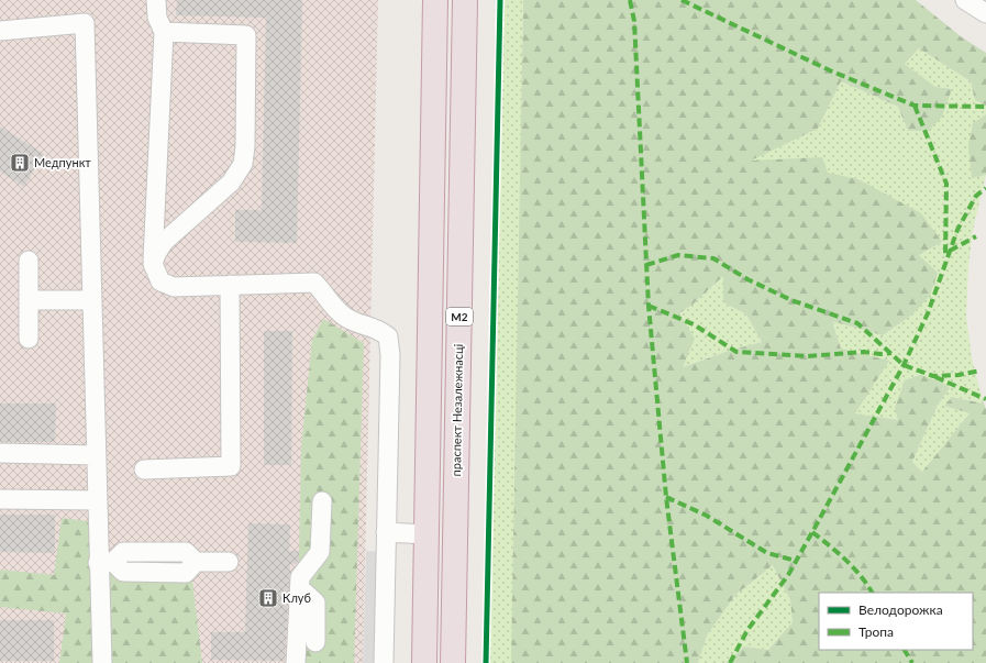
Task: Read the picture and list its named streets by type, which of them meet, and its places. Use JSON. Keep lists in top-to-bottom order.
{
  "streets": {
    "highway": ["М2", "праспект Незалежнасці"]
  },
  "places": {
    "building": ["Медпункт", "Клуб"]
  },
  "legend": ["Велодорожка", "Тропа"]
}
